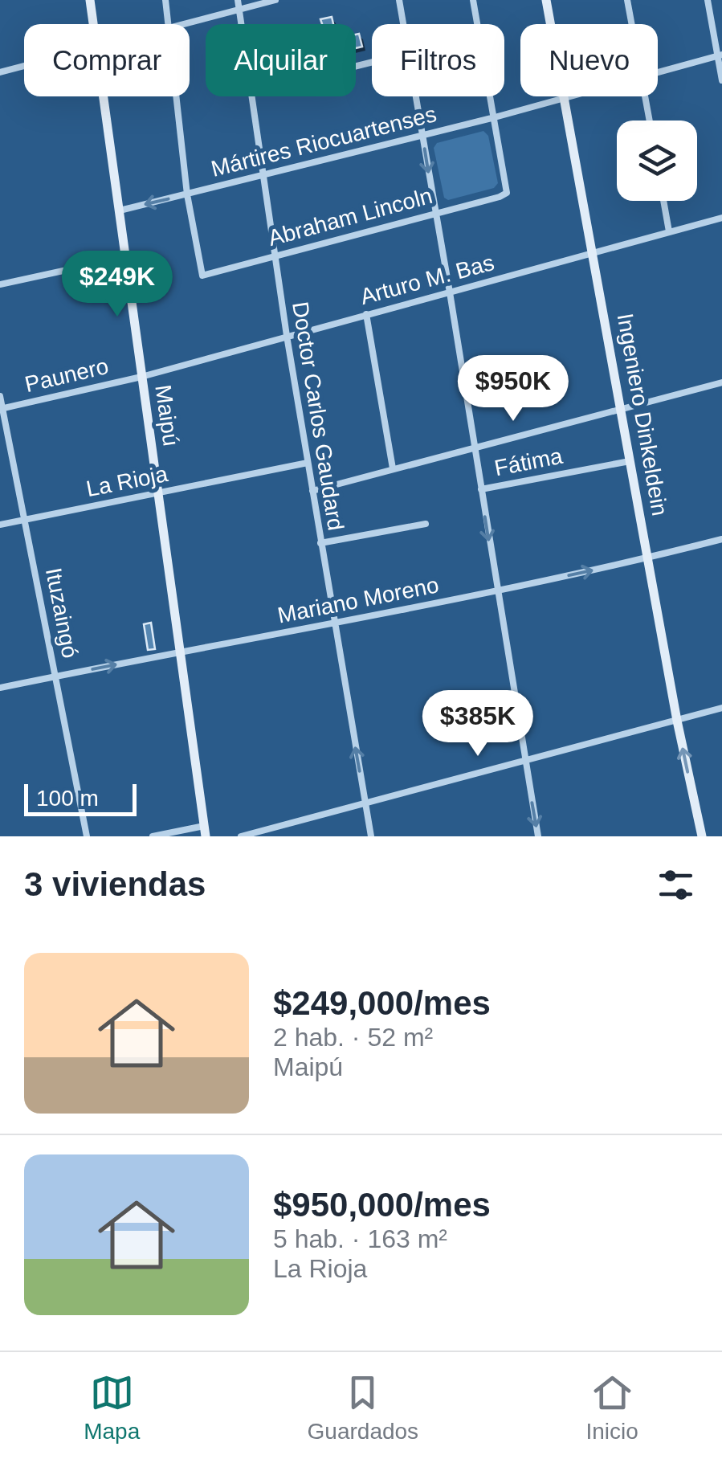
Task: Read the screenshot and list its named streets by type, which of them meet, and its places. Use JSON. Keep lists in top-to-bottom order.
{
  "streets": {
    "main road": ["Ingeniero Dinkeldein", "Maipú"],
    "street": [
      "Mártires Riocuartenses",
      "Abraham Lincoln",
      "Arturo M. Bas",
      "Paunero",
      "Doctor Carlos Gaudard",
      "Fátima",
      "La Rioja",
      "Mariano Moreno",
      "Ituzaingó"
    ]
  },
  "crossings": [
    ["Mártires Riocuartenses", "Abraham Lincoln"],
    ["Mártires Riocuartenses", "Ingeniero Dinkeldein"],
    ["Mártires Riocuartenses", "Maipú"],
    ["Mártires Riocuartenses", "Doctor Carlos Gaudard"],
    ["Abraham Lincoln", "Doctor Carlos Gaudard"],
    ["Arturo M. Bas", "Paunero"],
    ["Arturo M. Bas", "Ingeniero Dinkeldein"],
    ["Arturo M. Bas", "Maipú"],
    ["Arturo M. Bas", "Doctor Carlos Gaudard"],
    ["Paunero", "Maipú"],
    ["Paunero", "Ituzaingó"],
    ["Ingeniero Dinkeldein", "Fátima"],
    ["Ingeniero Dinkeldein", "Mariano Moreno"],
    ["Maipú", "La Rioja"],
    ["Maipú", "Mariano Moreno"],
    ["Doctor Carlos Gaudard", "La Rioja"],
    ["Doctor Carlos Gaudard", "Mariano Moreno"],
    ["La Rioja", "Ituzaingó"],
    ["Mariano Moreno", "Ituzaingó"]
  ],
  "one_way": ["Mariano Moreno"],
  "scale_bar": "100 m",
  "page": {
    "chip": [
      "Comprar",
      "Alquilar",
      "Filtros",
      "Nuevo"
    ],
    "price": ["$249K", "$950K", "$385K"],
    "scale": "100 m",
    "heading": "3 viviendas",
    "list": [
      {
        "name": "$249,000/mes",
        "note": "2 hab. · 52 m² · Maipú"
      },
      {
        "name": "$950,000/mes",
        "note": "5 hab. · 163 m² · La Rioja"
      }
    ],
    "tabs": ["Mapa", "Guardados", "Inicio"]
  }
}
